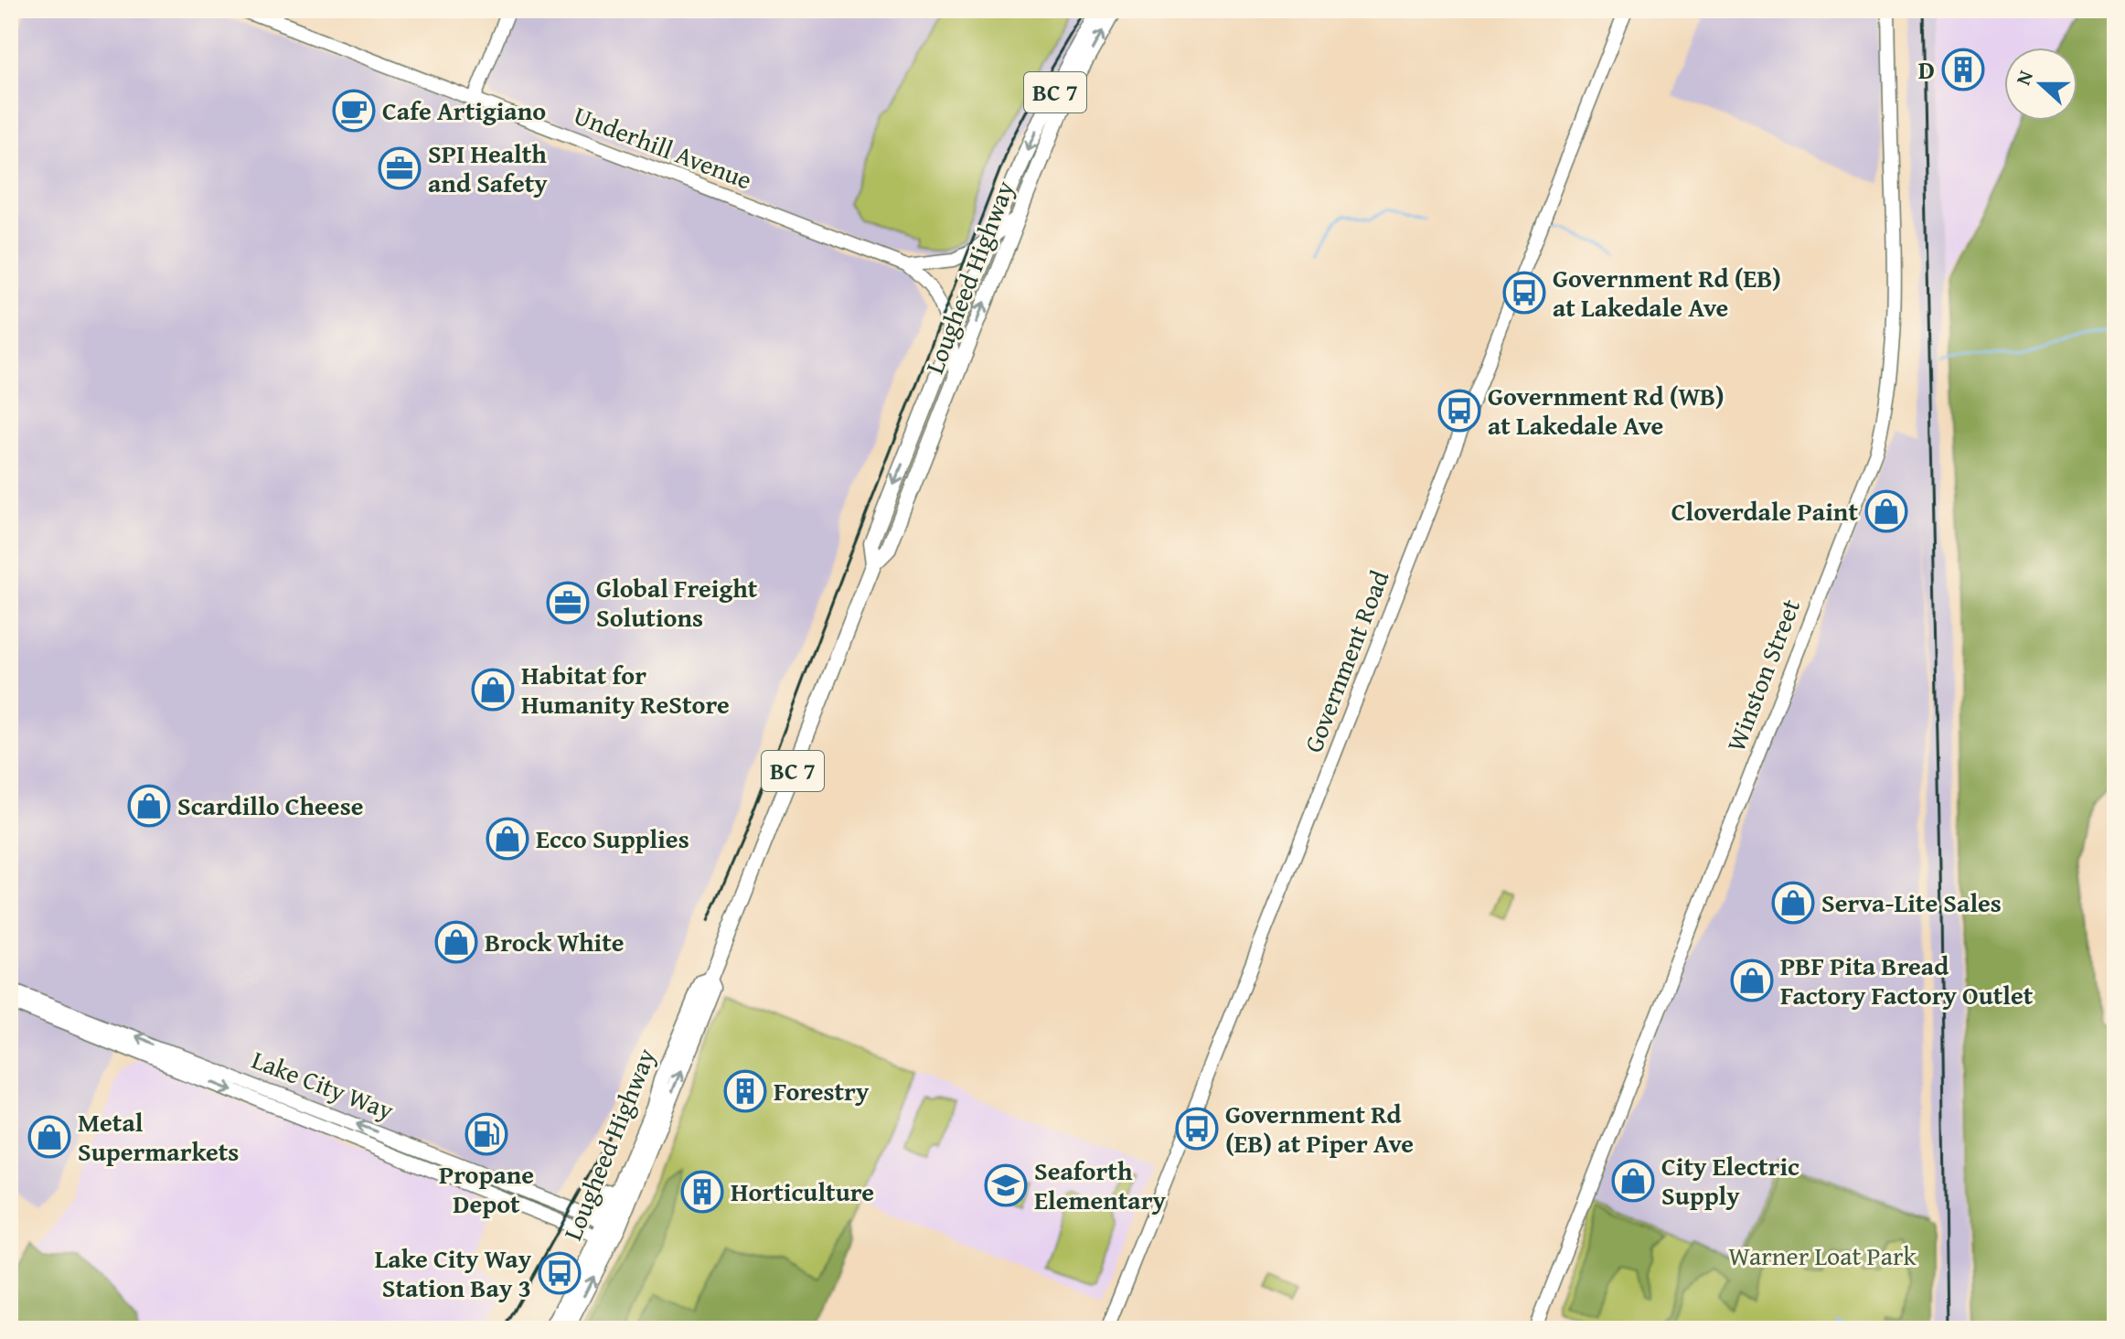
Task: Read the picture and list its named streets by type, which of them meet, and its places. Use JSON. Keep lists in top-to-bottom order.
{
  "streets": {
    "main road": ["BC 7", "Lougheed Highway"],
    "street": [
      "Underhill Avenue",
      "Government Road",
      "Winston Street",
      "Lake City Way"
    ]
  },
  "crossings": [
    ["Underhill Avenue", "Lougheed Highway"],
    ["Lougheed Highway", "Lake City Way"]
  ],
  "parks": ["Warner Loat Park"],
  "places": {
    "building": ["D", "Forestry", "Horticulture"],
    "cafe": ["Cafe Artigiano"],
    "office": ["SPI Health and Safety", "Global Freight Solutions"],
    "bus stop": [
      "Government Rd (EB) at Lakedale Ave",
      "Government Rd (WB) at Lakedale Ave",
      "Government Rd (EB) at Piper Ave",
      "Lake City Way Station Bay 3"
    ],
    "shop": [
      "Cloverdale Paint",
      "Habitat for Humanity ReStore",
      "Scardillo Cheese",
      "Ecco Supplies",
      "Serva-Lite Sales",
      "Brock White",
      "PBF Pita Bread Factory Factory Outlet",
      "Metal Supermarkets",
      "City Electric Supply"
    ],
    "fuel station": ["Propane Depot"],
    "school or university": ["Seaforth Elementary"]
  },
  "north": "left"
}
